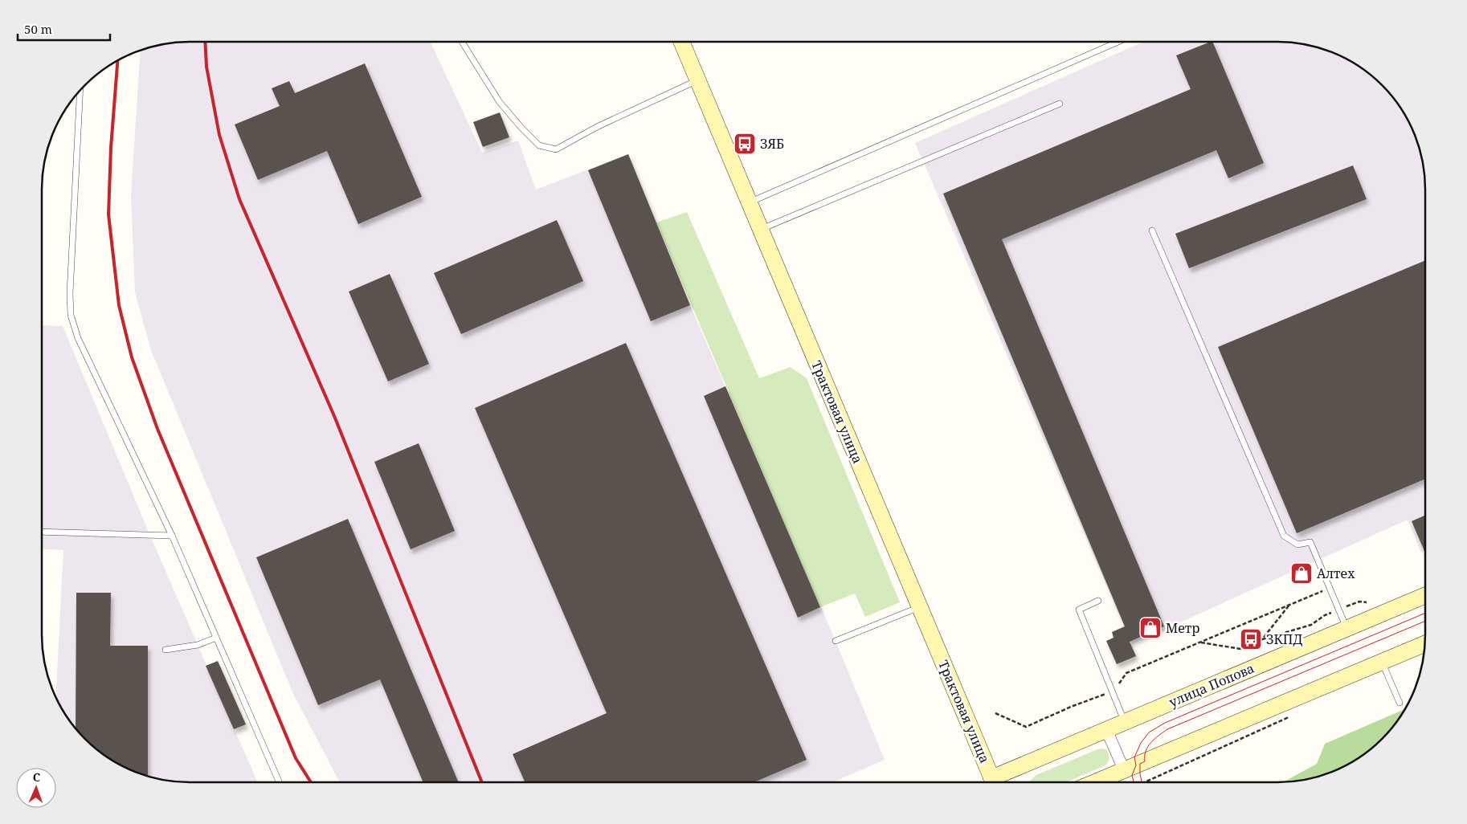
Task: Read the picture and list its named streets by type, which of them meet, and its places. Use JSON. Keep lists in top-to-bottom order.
{
  "streets": {
    "main road": ["Трактовая улица", "улица Попова"]
  },
  "places": {
    "bus stop": ["ЗЯБ", "ЗКПД"],
    "shop": ["Алтех", "Метр"]
  },
  "scale_bar": "50 m",
  "north": "top"
}
